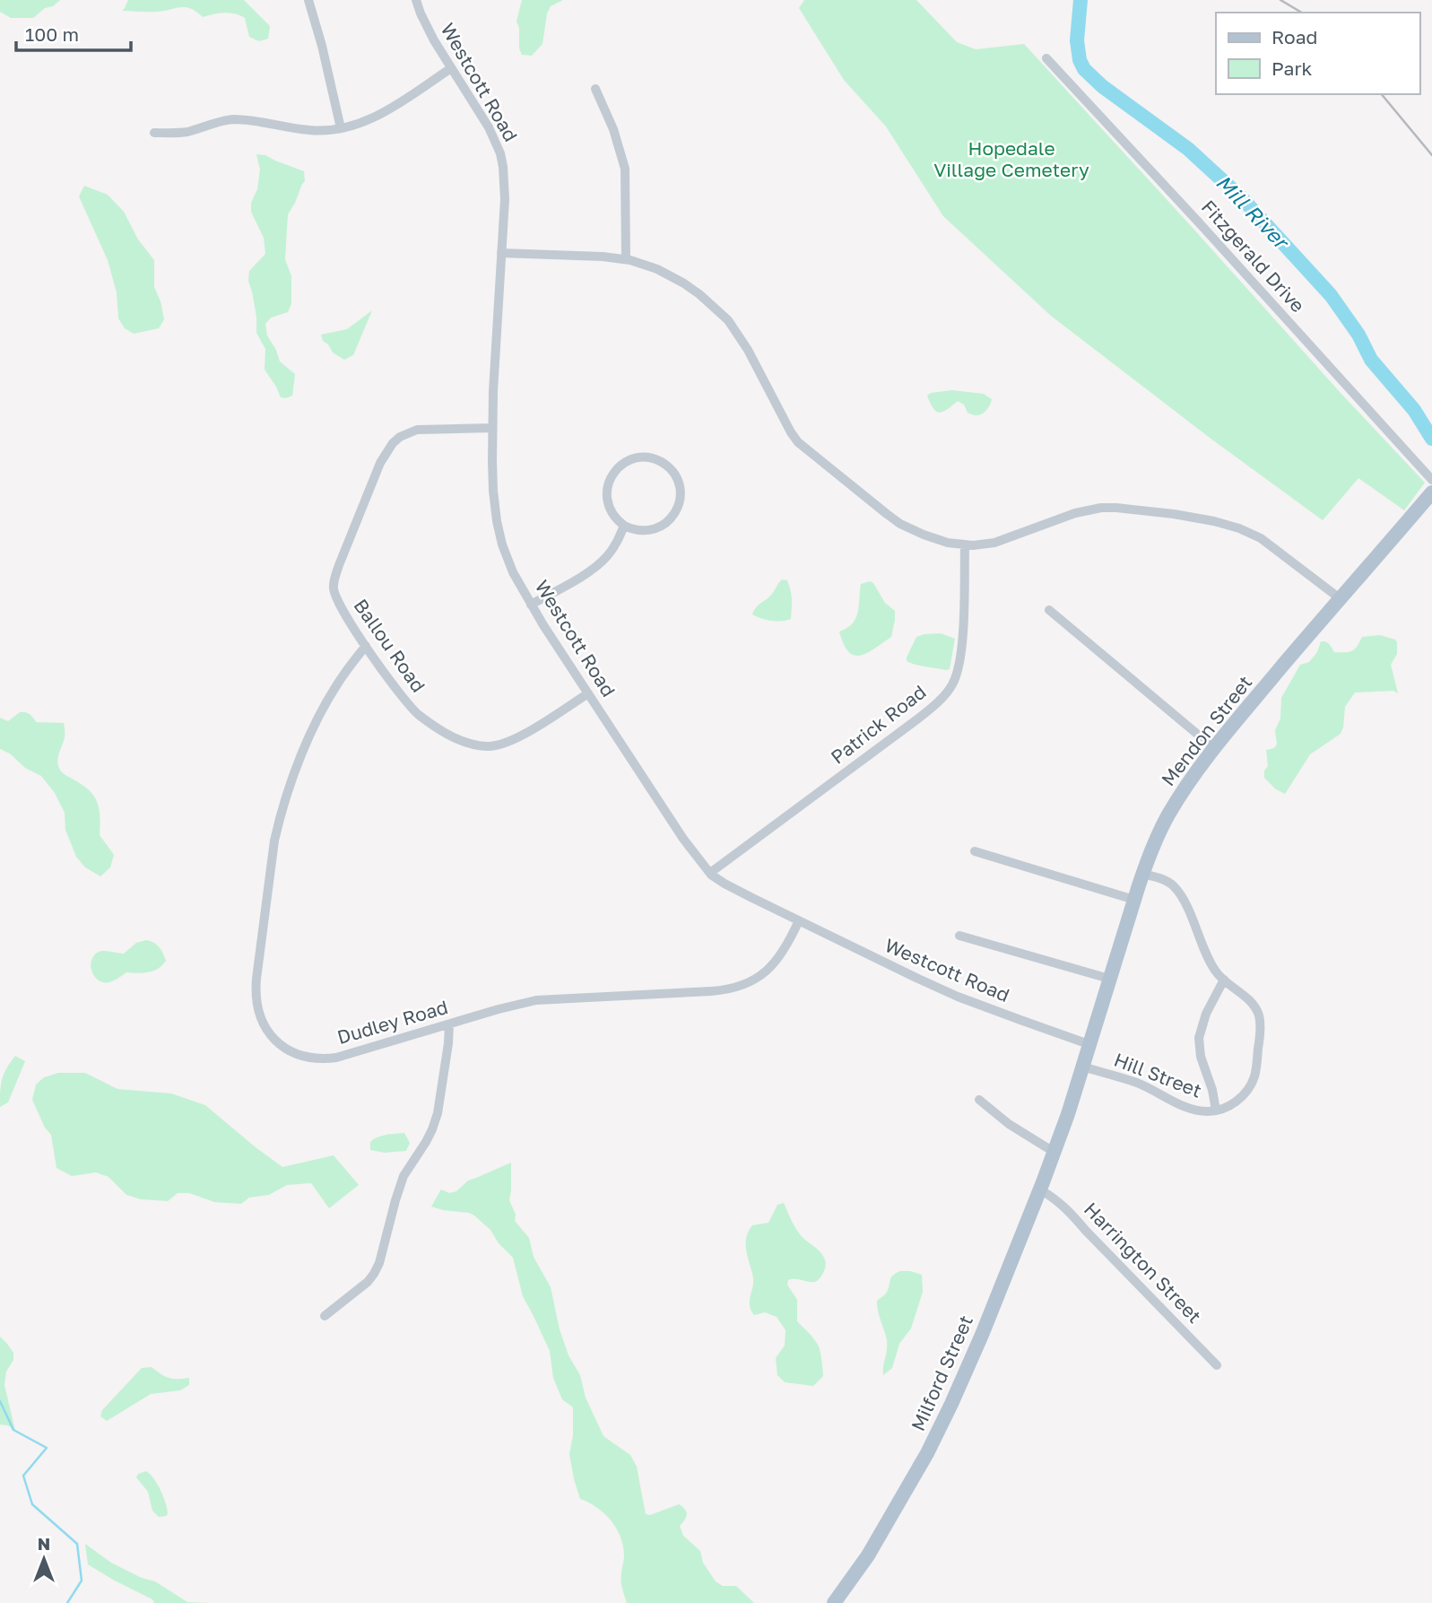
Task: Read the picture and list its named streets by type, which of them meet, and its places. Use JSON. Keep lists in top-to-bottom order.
{
  "streets": {
    "main road": ["Mendon Street", "Milford Street"],
    "street": [
      "Westcott Road",
      "Fitzgerald Drive",
      "Ballou Road",
      "Patrick Road",
      "Dudley Road",
      "Hill Street",
      "Harrington Street"
    ]
  },
  "crossings": [
    ["Westcott Road", "Ballou Road"],
    ["Westcott Road", "Patrick Road"],
    ["Westcott Road", "Mendon Street"],
    ["Westcott Road", "Dudley Road"],
    ["Ballou Road", "Dudley Road"],
    ["Mendon Street", "Hill Street"],
    ["Mendon Street", "Milford Street"],
    ["Harrington Street", "Milford Street"]
  ],
  "water": ["Mill River"],
  "parks": ["Hopedale Village Cemetery"],
  "legend": ["Road", "Park"],
  "scale_bar": "100 m",
  "north": "top"
}
